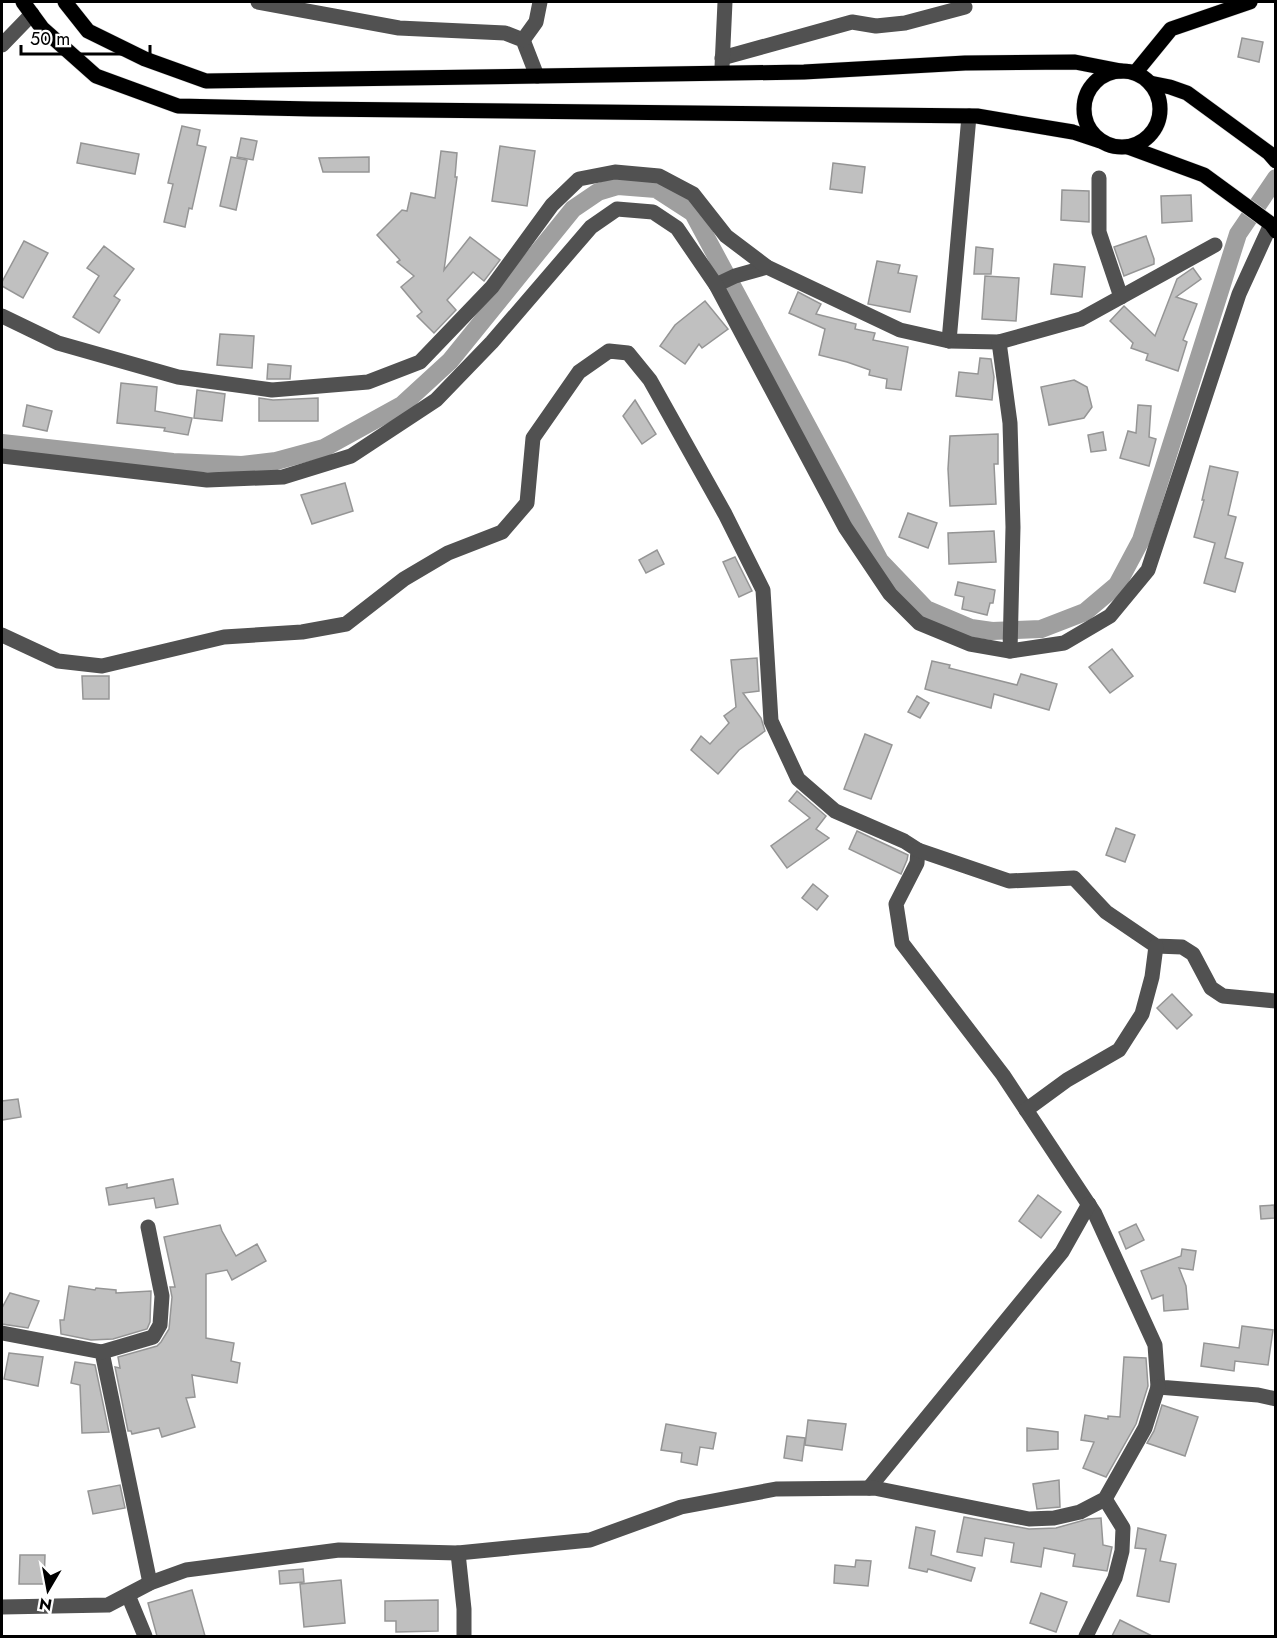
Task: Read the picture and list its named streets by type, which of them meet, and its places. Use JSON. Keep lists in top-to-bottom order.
{
  "scale_bar": "50 m",
  "north": "bottom"
}
